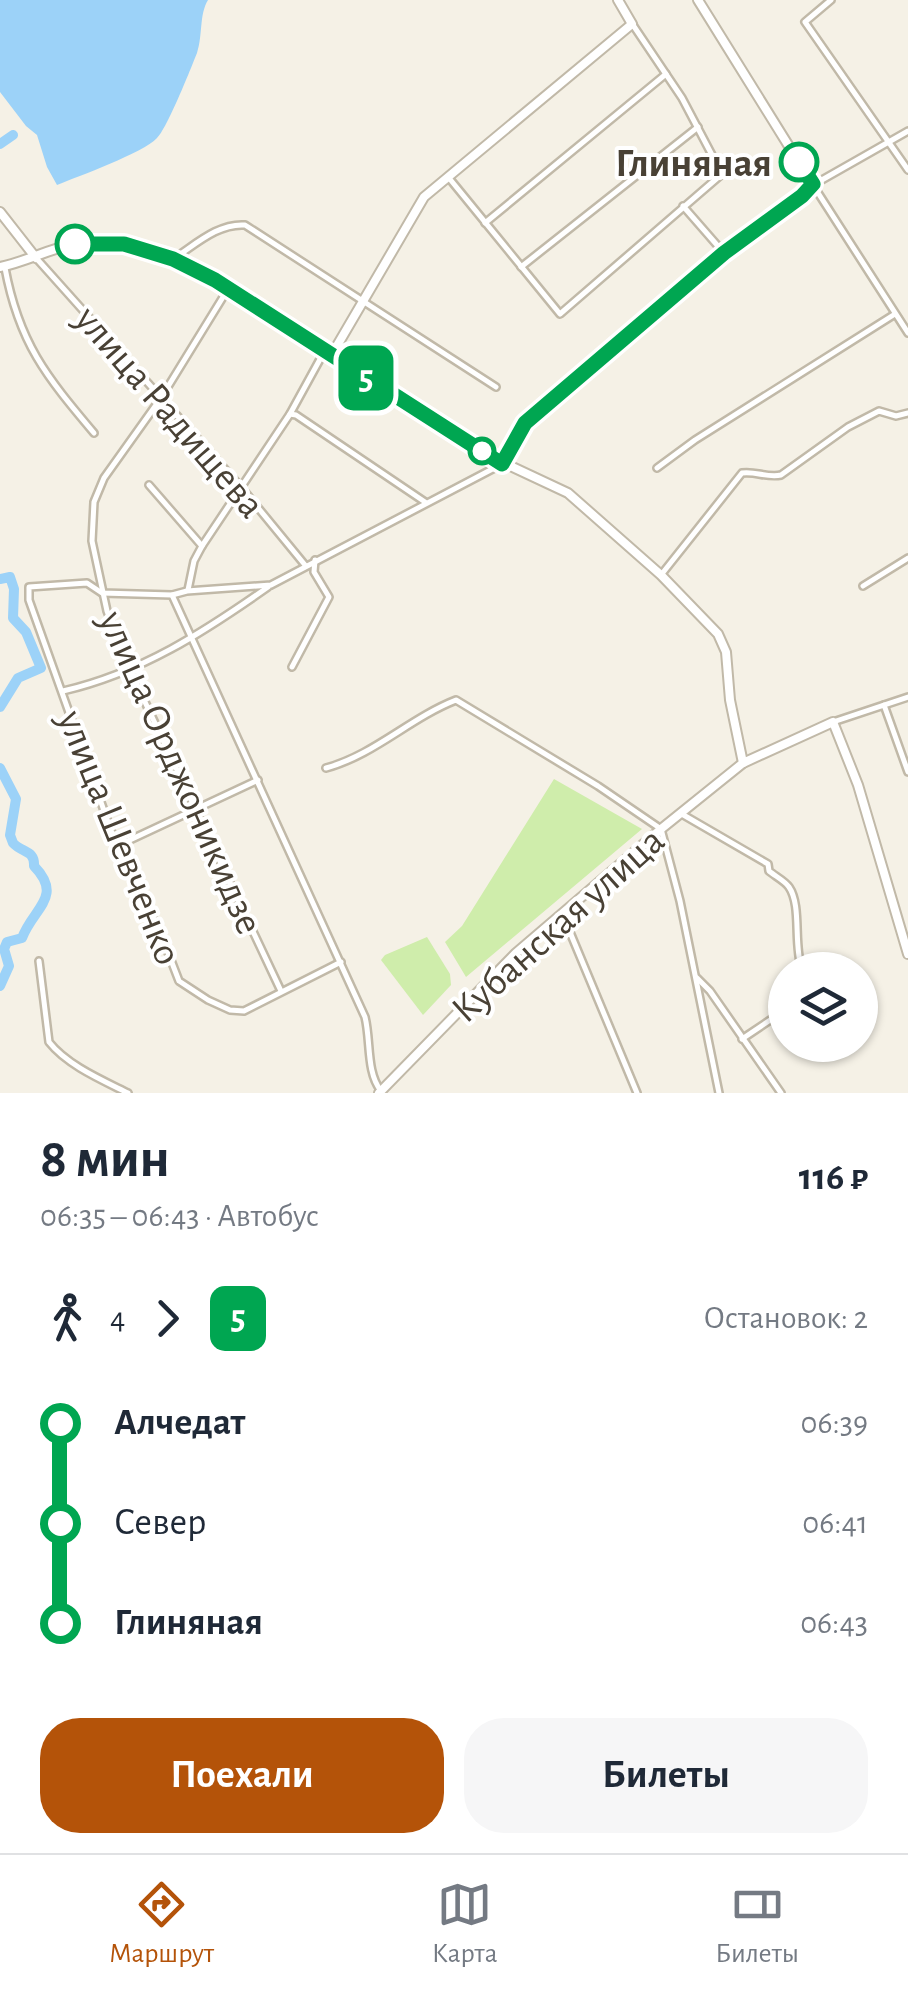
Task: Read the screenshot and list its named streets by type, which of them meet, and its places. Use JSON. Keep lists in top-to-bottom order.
{
  "streets": {
    "street": [
      "улица Радищева",
      "улица Орджоникидзе",
      "улица Шевченко",
      "Кубанская улица"
    ]
  },
  "crossings": [
    ["улица Радищева", "улица Орджоникидзе"],
    ["улица Орджоникидзе", "улица Шевченко"]
  ],
  "places": ["Глиняная"],
  "lines": ["bus line 5"],
  "page": {
    "on_map": "5",
    "heading": ["8 мин", "06:35 – 06:43 · Автобус", "116 ₽"],
    "legs": ["4", "5", "Остановок: 2"],
    "list": [
      {
        "name": "Алчедат",
        "value": "06:39"
      },
      {
        "name": "Север",
        "value": "06:41"
      },
      {
        "name": "Глиняная",
        "value": "06:43"
      }
    ],
    "buttons": ["Поехали", "Билеты"],
    "tabs": ["Маршрут", "Карта", "Билеты"]
  }
}
